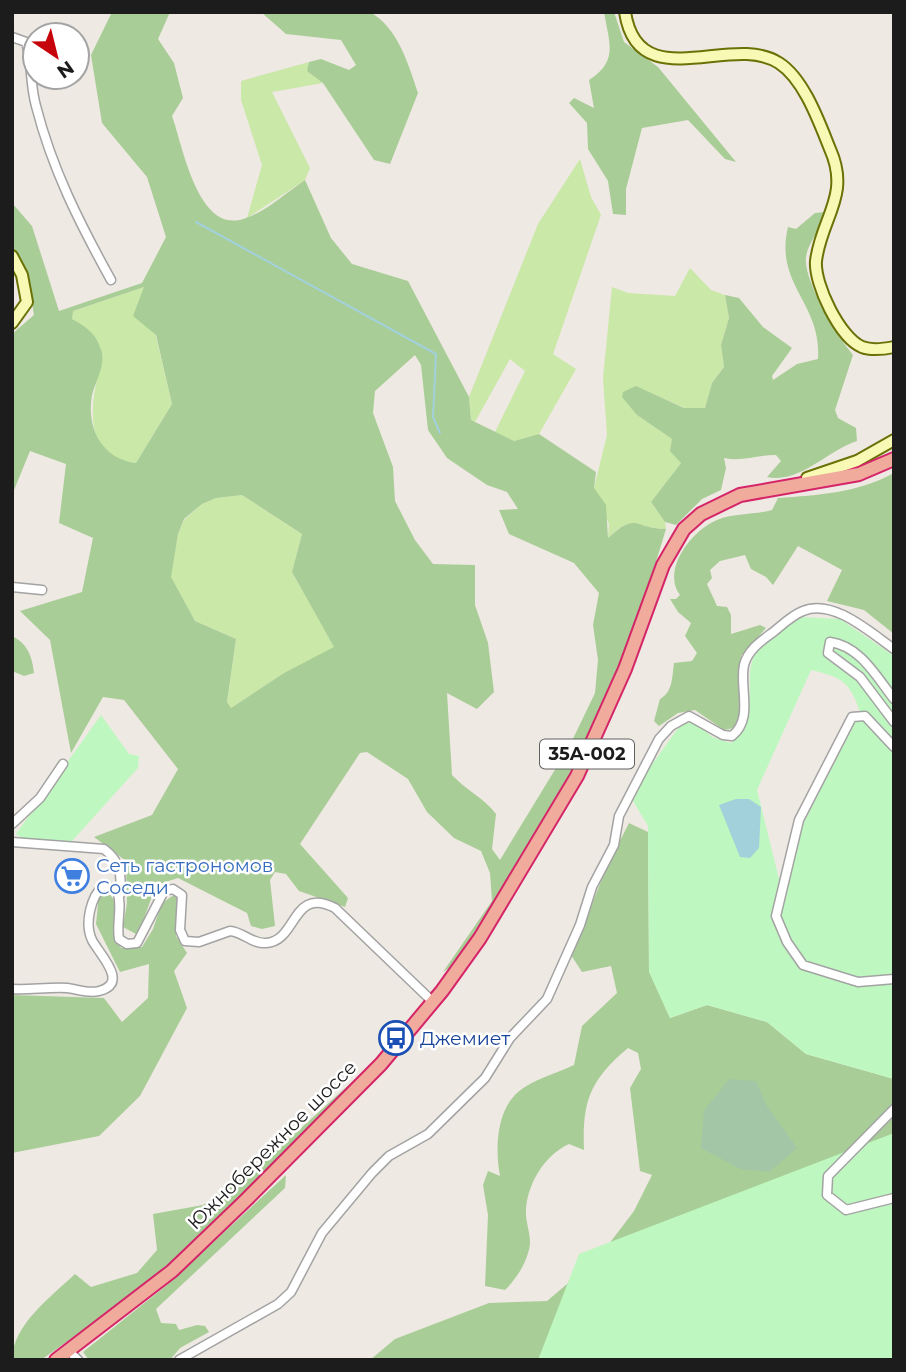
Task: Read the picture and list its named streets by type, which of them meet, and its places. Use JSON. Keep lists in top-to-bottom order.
{
  "streets": {
    "highway": ["35А-002", "Южнобережное шоссе"]
  },
  "places": {
    "supermarket": ["Сеть гастрономов Соседи"],
    "bus stop": ["Джемиет"]
  },
  "north": "bottom right"
}
